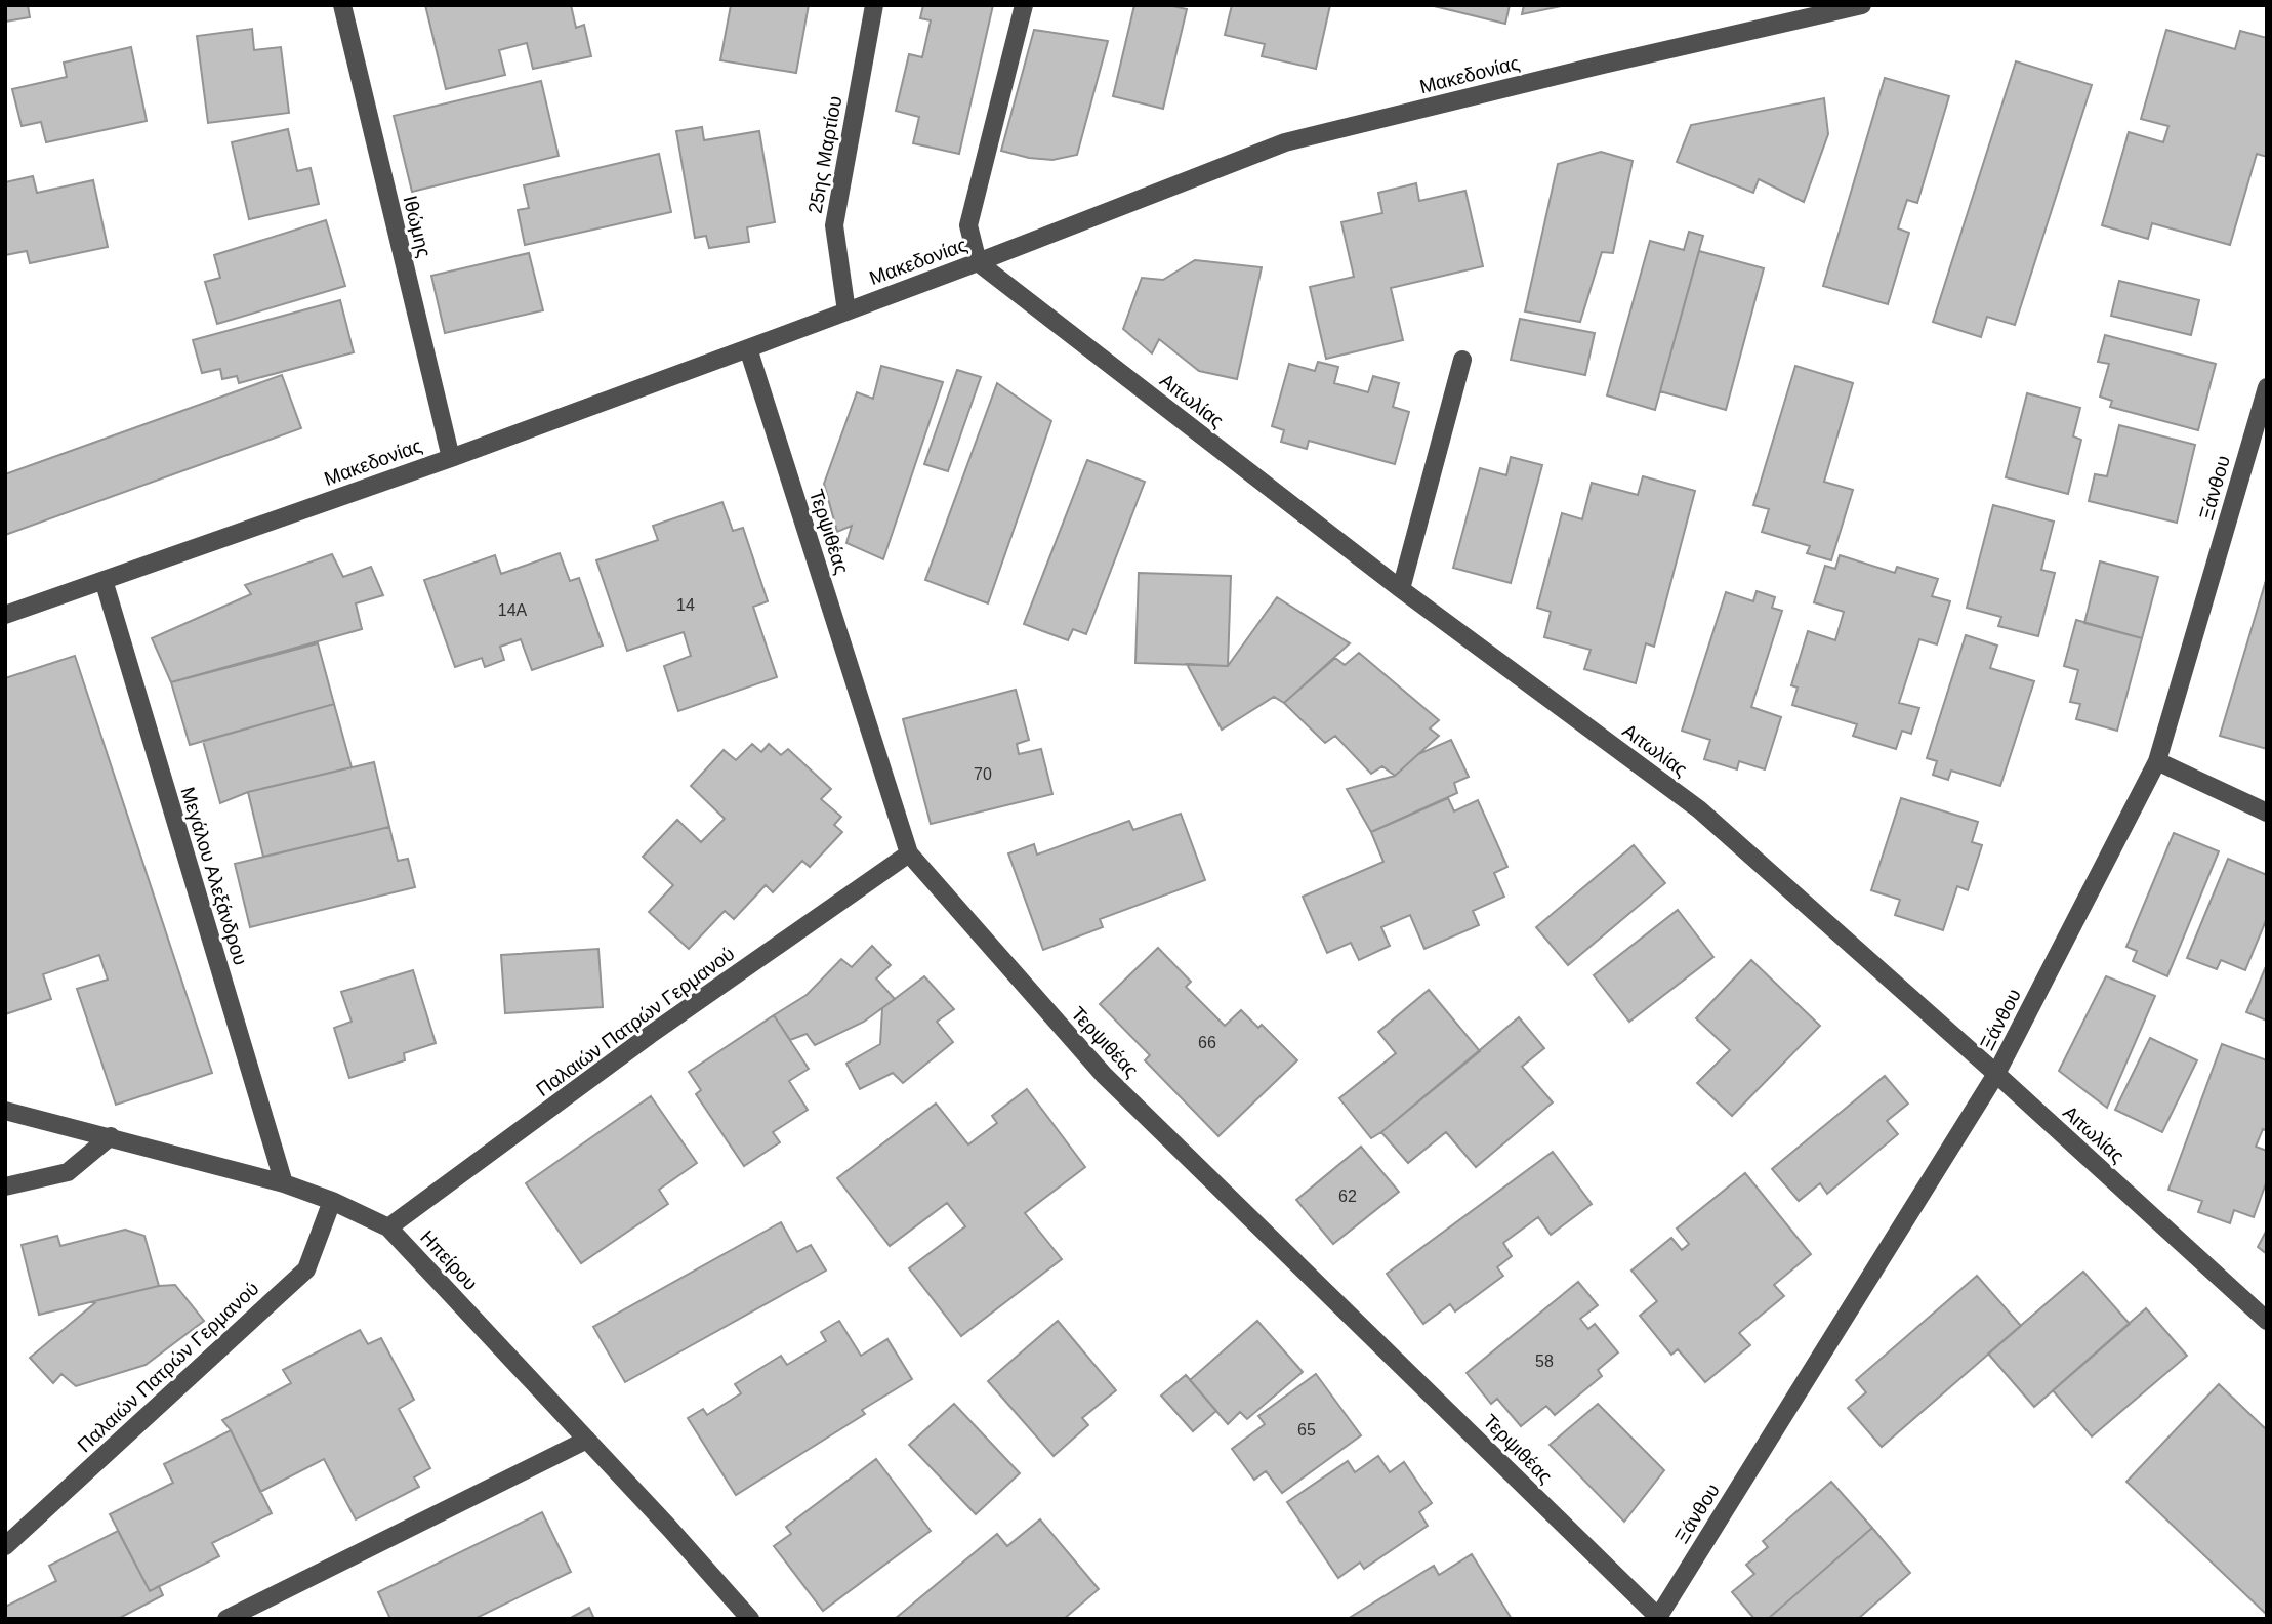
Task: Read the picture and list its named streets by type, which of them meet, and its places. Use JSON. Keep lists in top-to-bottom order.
{
  "streets": {
    "street": [
      "Μακεδονίας",
      "25ης Μαρτίου",
      "Ιθώμης",
      "Αιτωλίας",
      "Ξάνθου",
      "Τερψιθέας",
      "Μεγάλου Αλεξάνδρου",
      "Παλαιών Πατρών Γερμανού",
      "Ηπείρου"
    ]
  },
  "crossings": [
    ["Μακεδονίας", "25ης Μαρτίου"],
    ["Μακεδονίας", "Ιθώμης"],
    ["Μακεδονίας", "Αιτωλίας"],
    ["Μακεδονίας", "Τερψιθέας"],
    ["Μακεδονίας", "Μεγάλου Αλεξάνδρου"],
    ["Αιτωλίας", "Ξάνθου"],
    ["Ξάνθου", "Τερψιθέας"],
    ["Τερψιθέας", "Παλαιών Πατρών Γερμανού"],
    ["Μεγάλου Αλεξάνδρου", "Ηπείρου"],
    ["Παλαιών Πατρών Γερμανού", "Ηπείρου"]
  ],
  "house_numbers": [
    "14",
    "14Α",
    "70",
    "66",
    "62",
    "58",
    "65"
  ]
}
